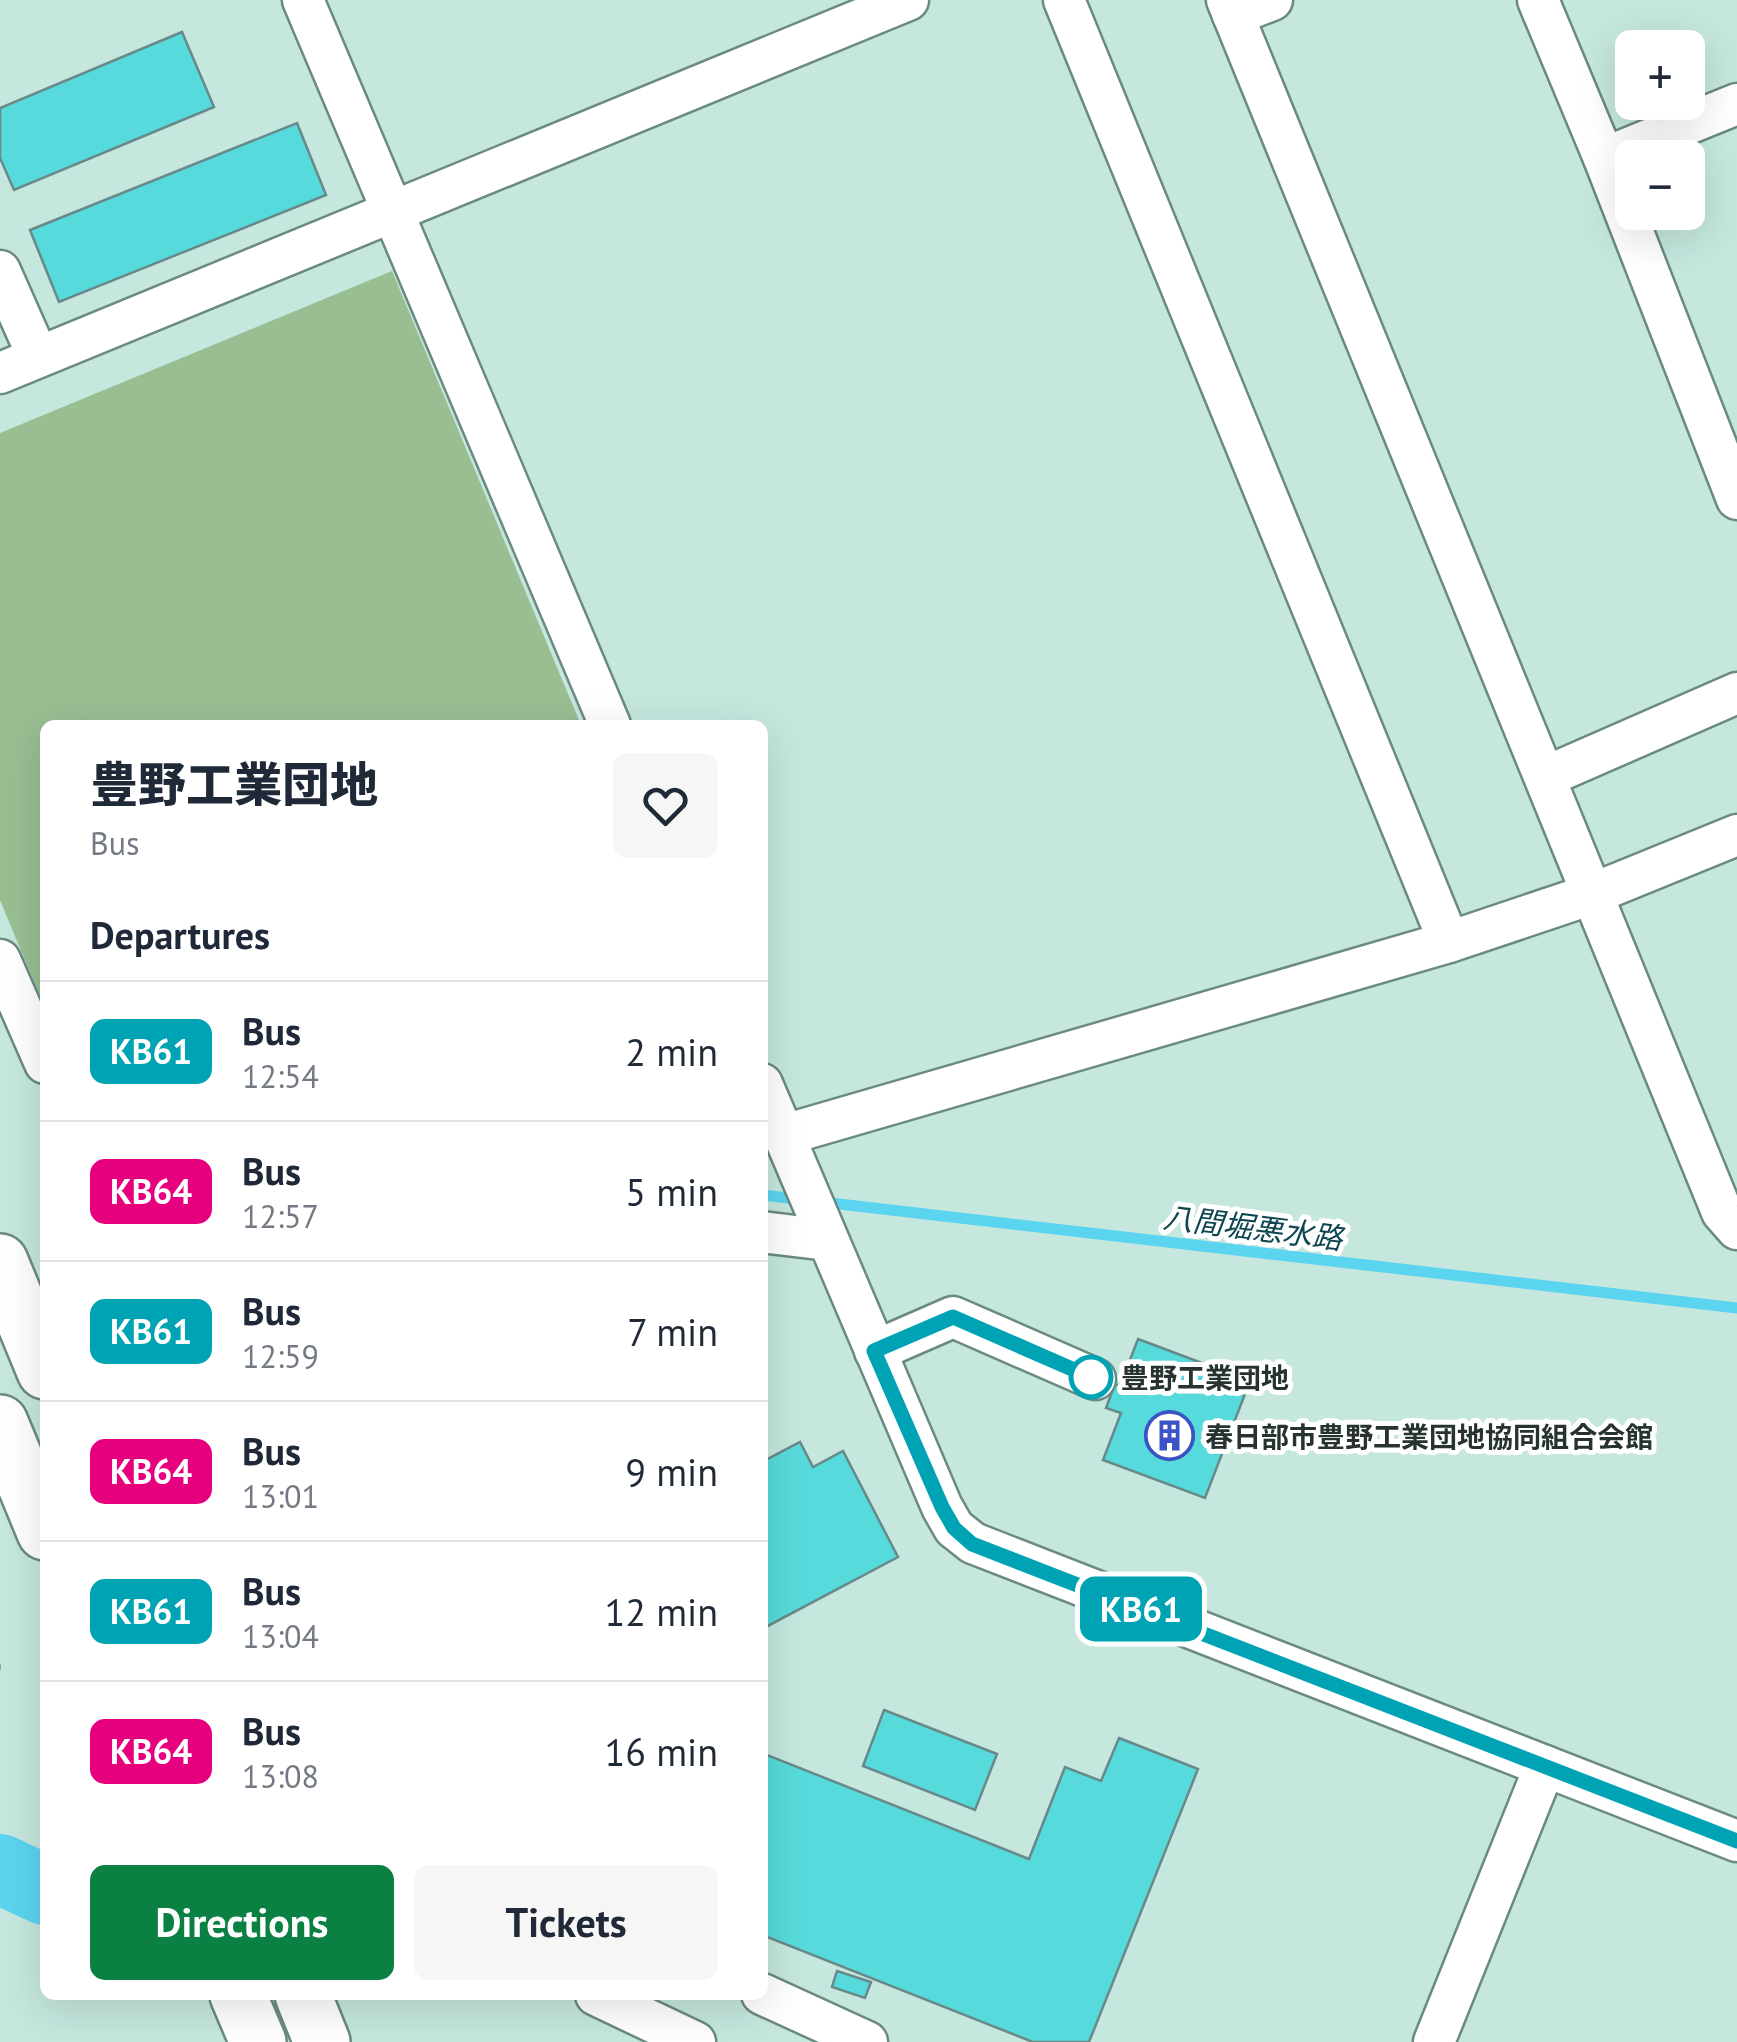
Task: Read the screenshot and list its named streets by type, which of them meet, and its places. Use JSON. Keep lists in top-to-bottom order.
{
  "water": ["八間堀悪水路"],
  "places": {
    "other": ["豊野工業団地"],
    "building": ["春日部市豊野工業団地協同組合会館"]
  },
  "lines": ["bus line KB61"],
  "page": {
    "on_map": "KB61",
    "map_buttons": ["+", "−"],
    "heading": [
      ["豊野工業団地", "Bus"],
      "Departures"
    ],
    "list": [
      {
        "mark": "KB61",
        "name": "Bus",
        "note": "12:54",
        "value": "2 min"
      },
      {
        "mark": "KB64",
        "name": "Bus",
        "note": "12:57",
        "value": "5 min"
      },
      {
        "mark": "KB61",
        "name": "Bus",
        "note": "12:59",
        "value": "7 min"
      },
      {
        "mark": "KB64",
        "name": "Bus",
        "note": "13:01",
        "value": "9 min"
      },
      {
        "mark": "KB61",
        "name": "Bus",
        "note": "13:04",
        "value": "12 min"
      },
      {
        "mark": "KB64",
        "name": "Bus",
        "note": "13:08",
        "value": "16 min"
      }
    ],
    "buttons": ["Directions", "Tickets"]
  }
}
